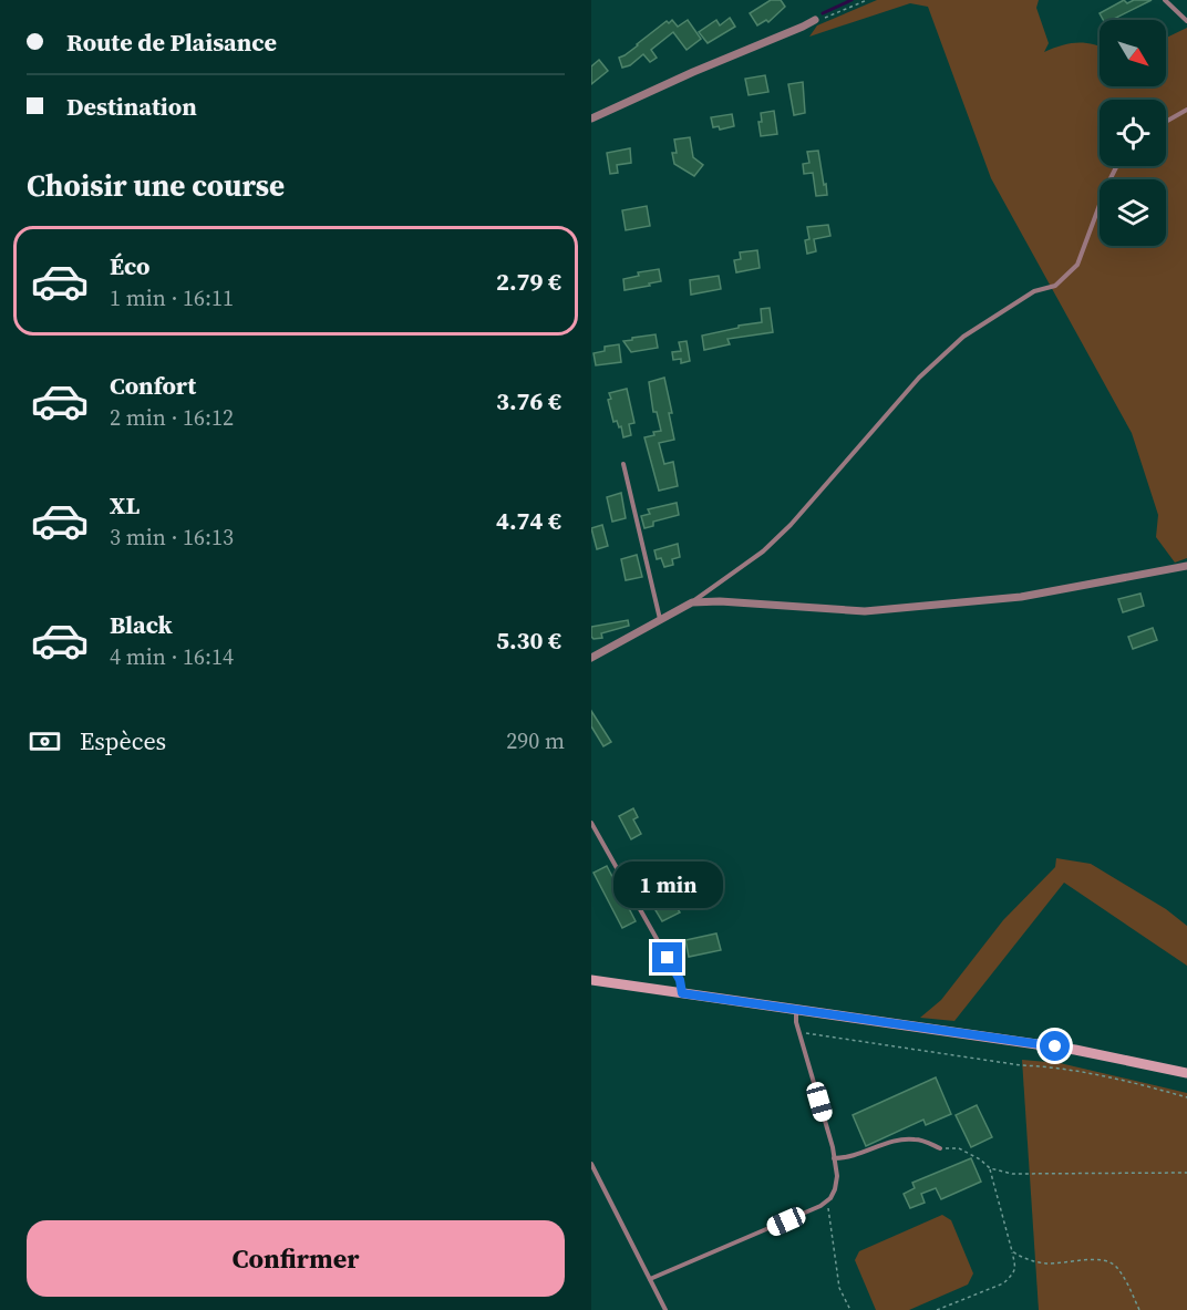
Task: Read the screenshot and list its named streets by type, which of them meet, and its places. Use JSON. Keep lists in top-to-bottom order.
{
  "north": "bottom right",
  "page": {
    "banner": ["Route de Plaisance", "Destination"],
    "heading": "Choisir une course",
    "list": [
      {
        "name": "Éco",
        "note": "1 min · 16:11",
        "value": "2.79 €"
      },
      {
        "name": "Confort",
        "note": "2 min · 16:12",
        "value": "3.76 €"
      },
      {
        "name": "XL",
        "note": "3 min · 16:13",
        "value": "4.74 €"
      },
      {
        "name": "Black",
        "note": "4 min · 16:14",
        "value": "5.30 €"
      }
    ],
    "pay": ["Espèces", "290 m"],
    "bubble": "1 min",
    "buttons": "Confirmer"
  }
}
